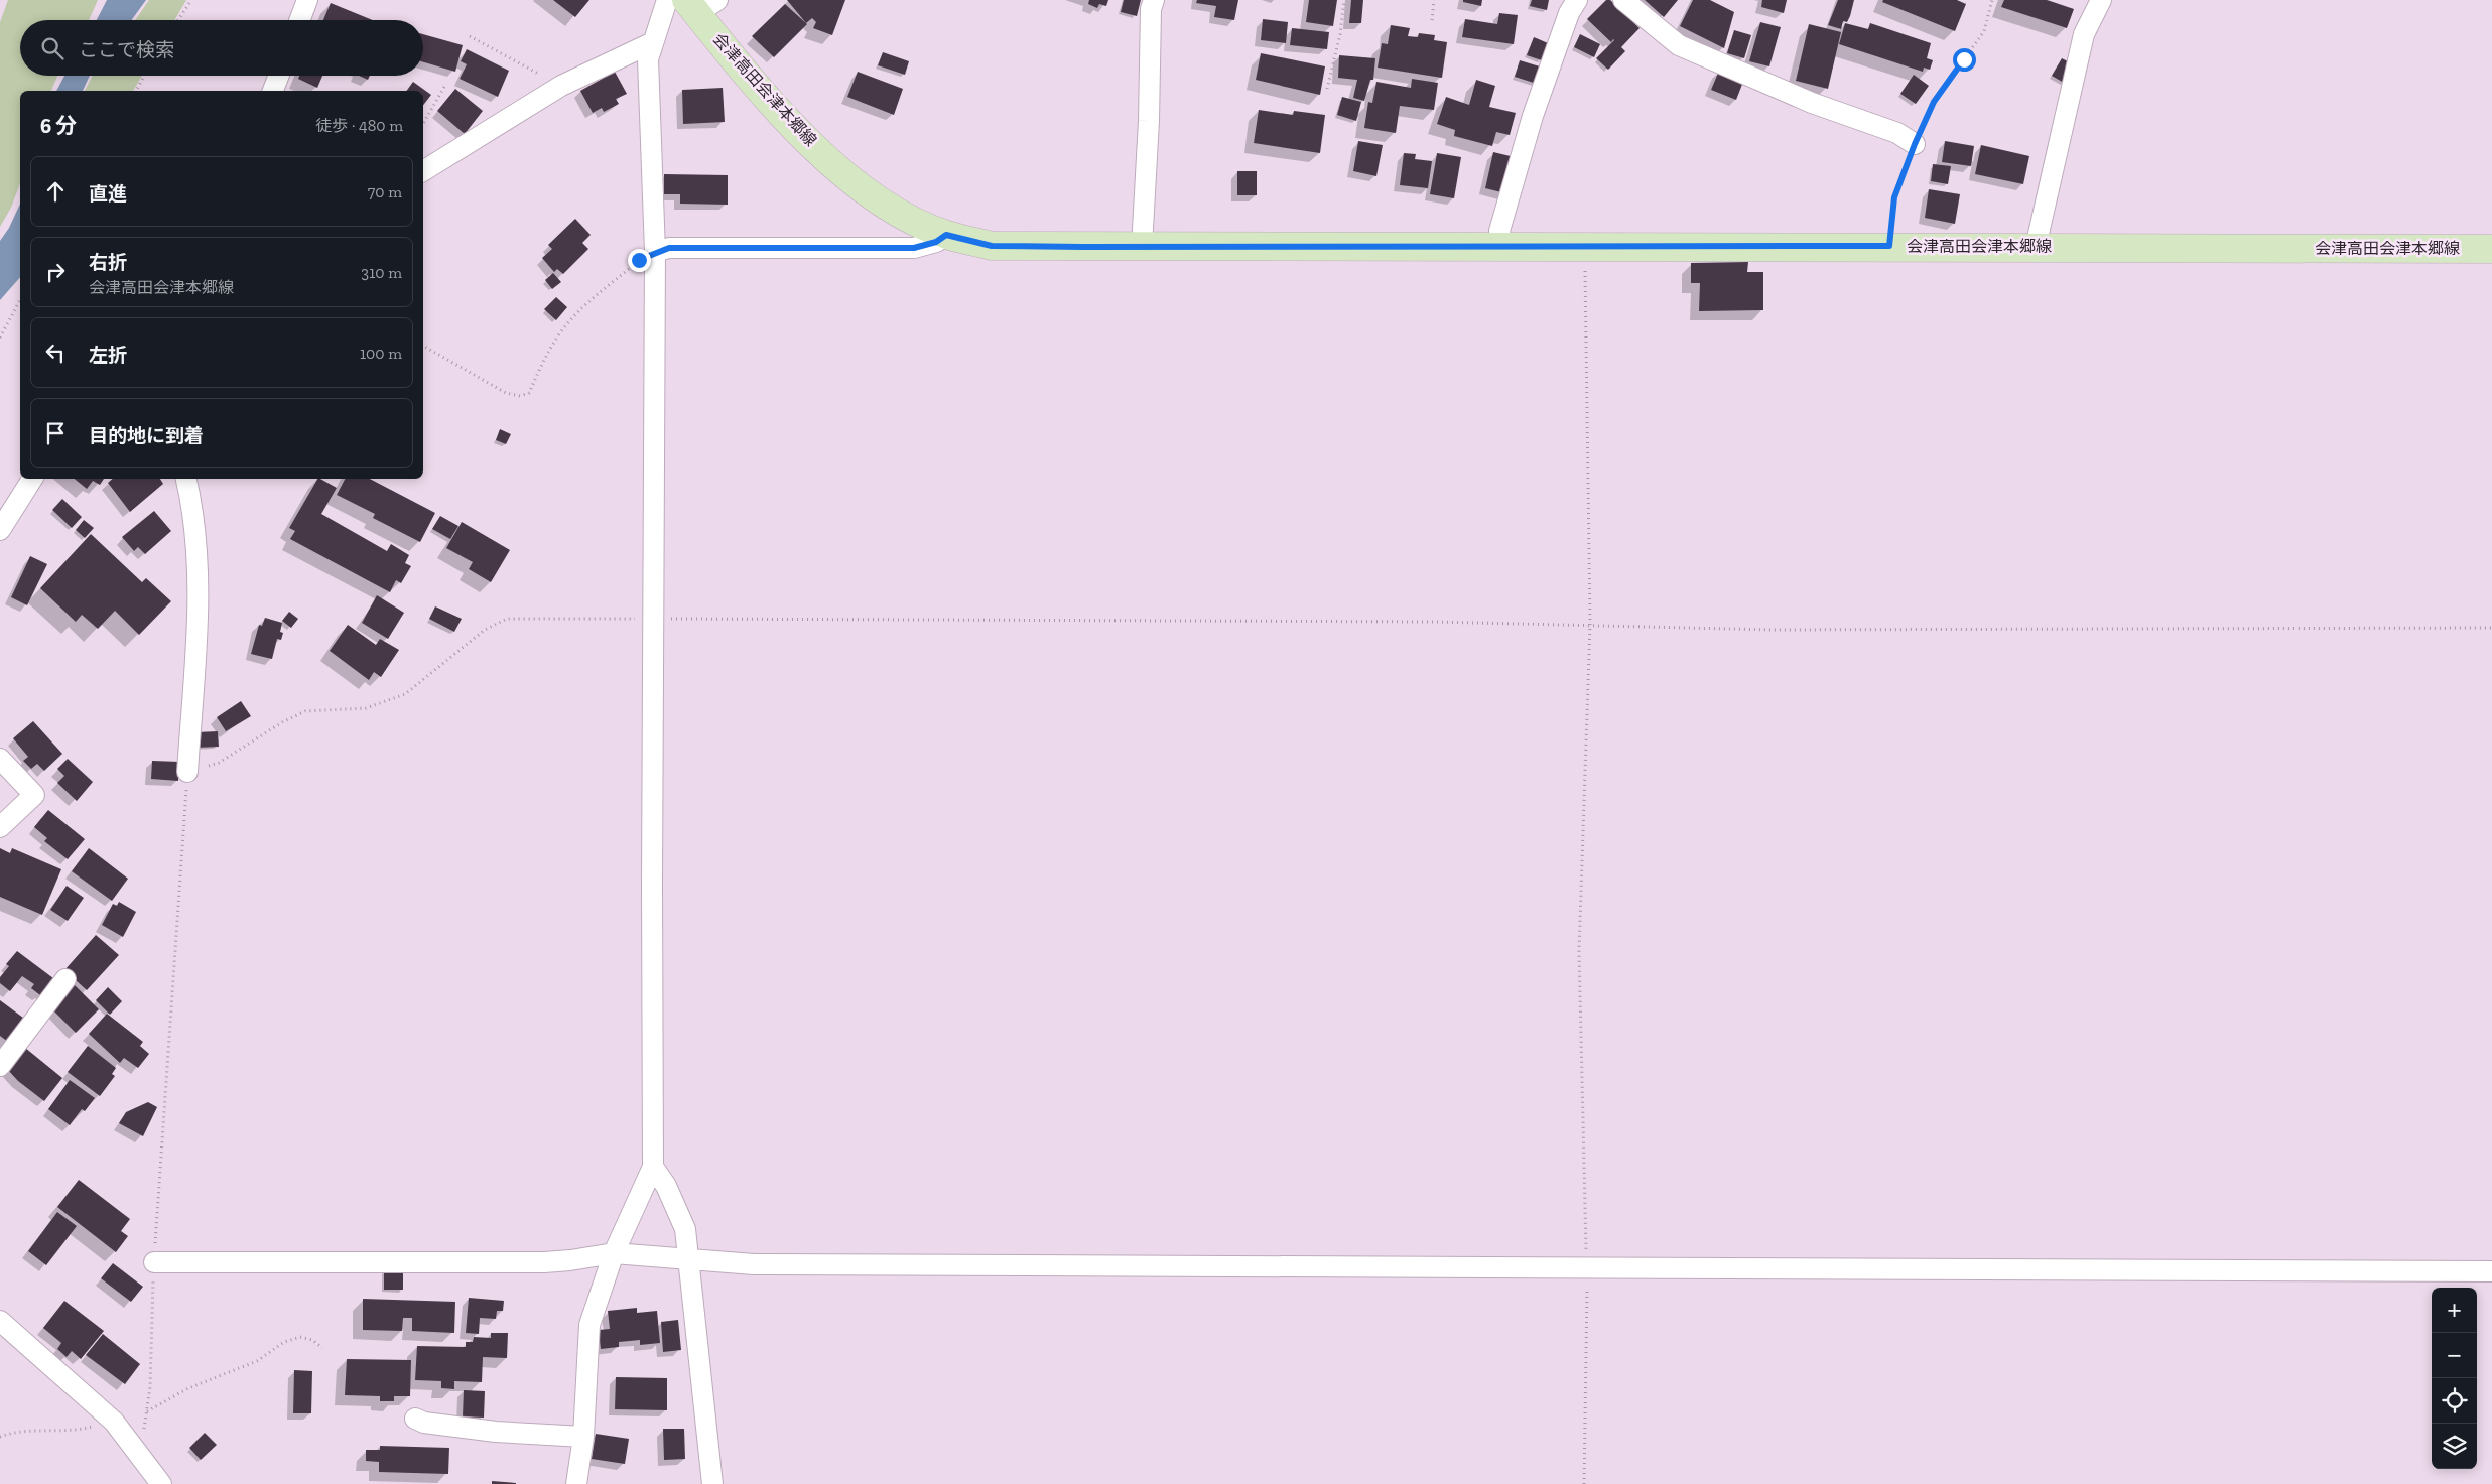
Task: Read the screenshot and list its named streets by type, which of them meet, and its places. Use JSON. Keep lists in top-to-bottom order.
{
  "streets": {
    "main road": ["会津高田会津本郷線"]
  },
  "page": {
    "search": "ここで検索",
    "heading": ["6 分", "徒歩 · 480 m"],
    "list": [
      ["直進", "70 m"],
      ["右折", "会津高田会津本郷線", "310 m"],
      ["左折", "100 m"],
      "目的地に到着"
    ],
    "map_buttons": ["+", "−"]
  }
}
